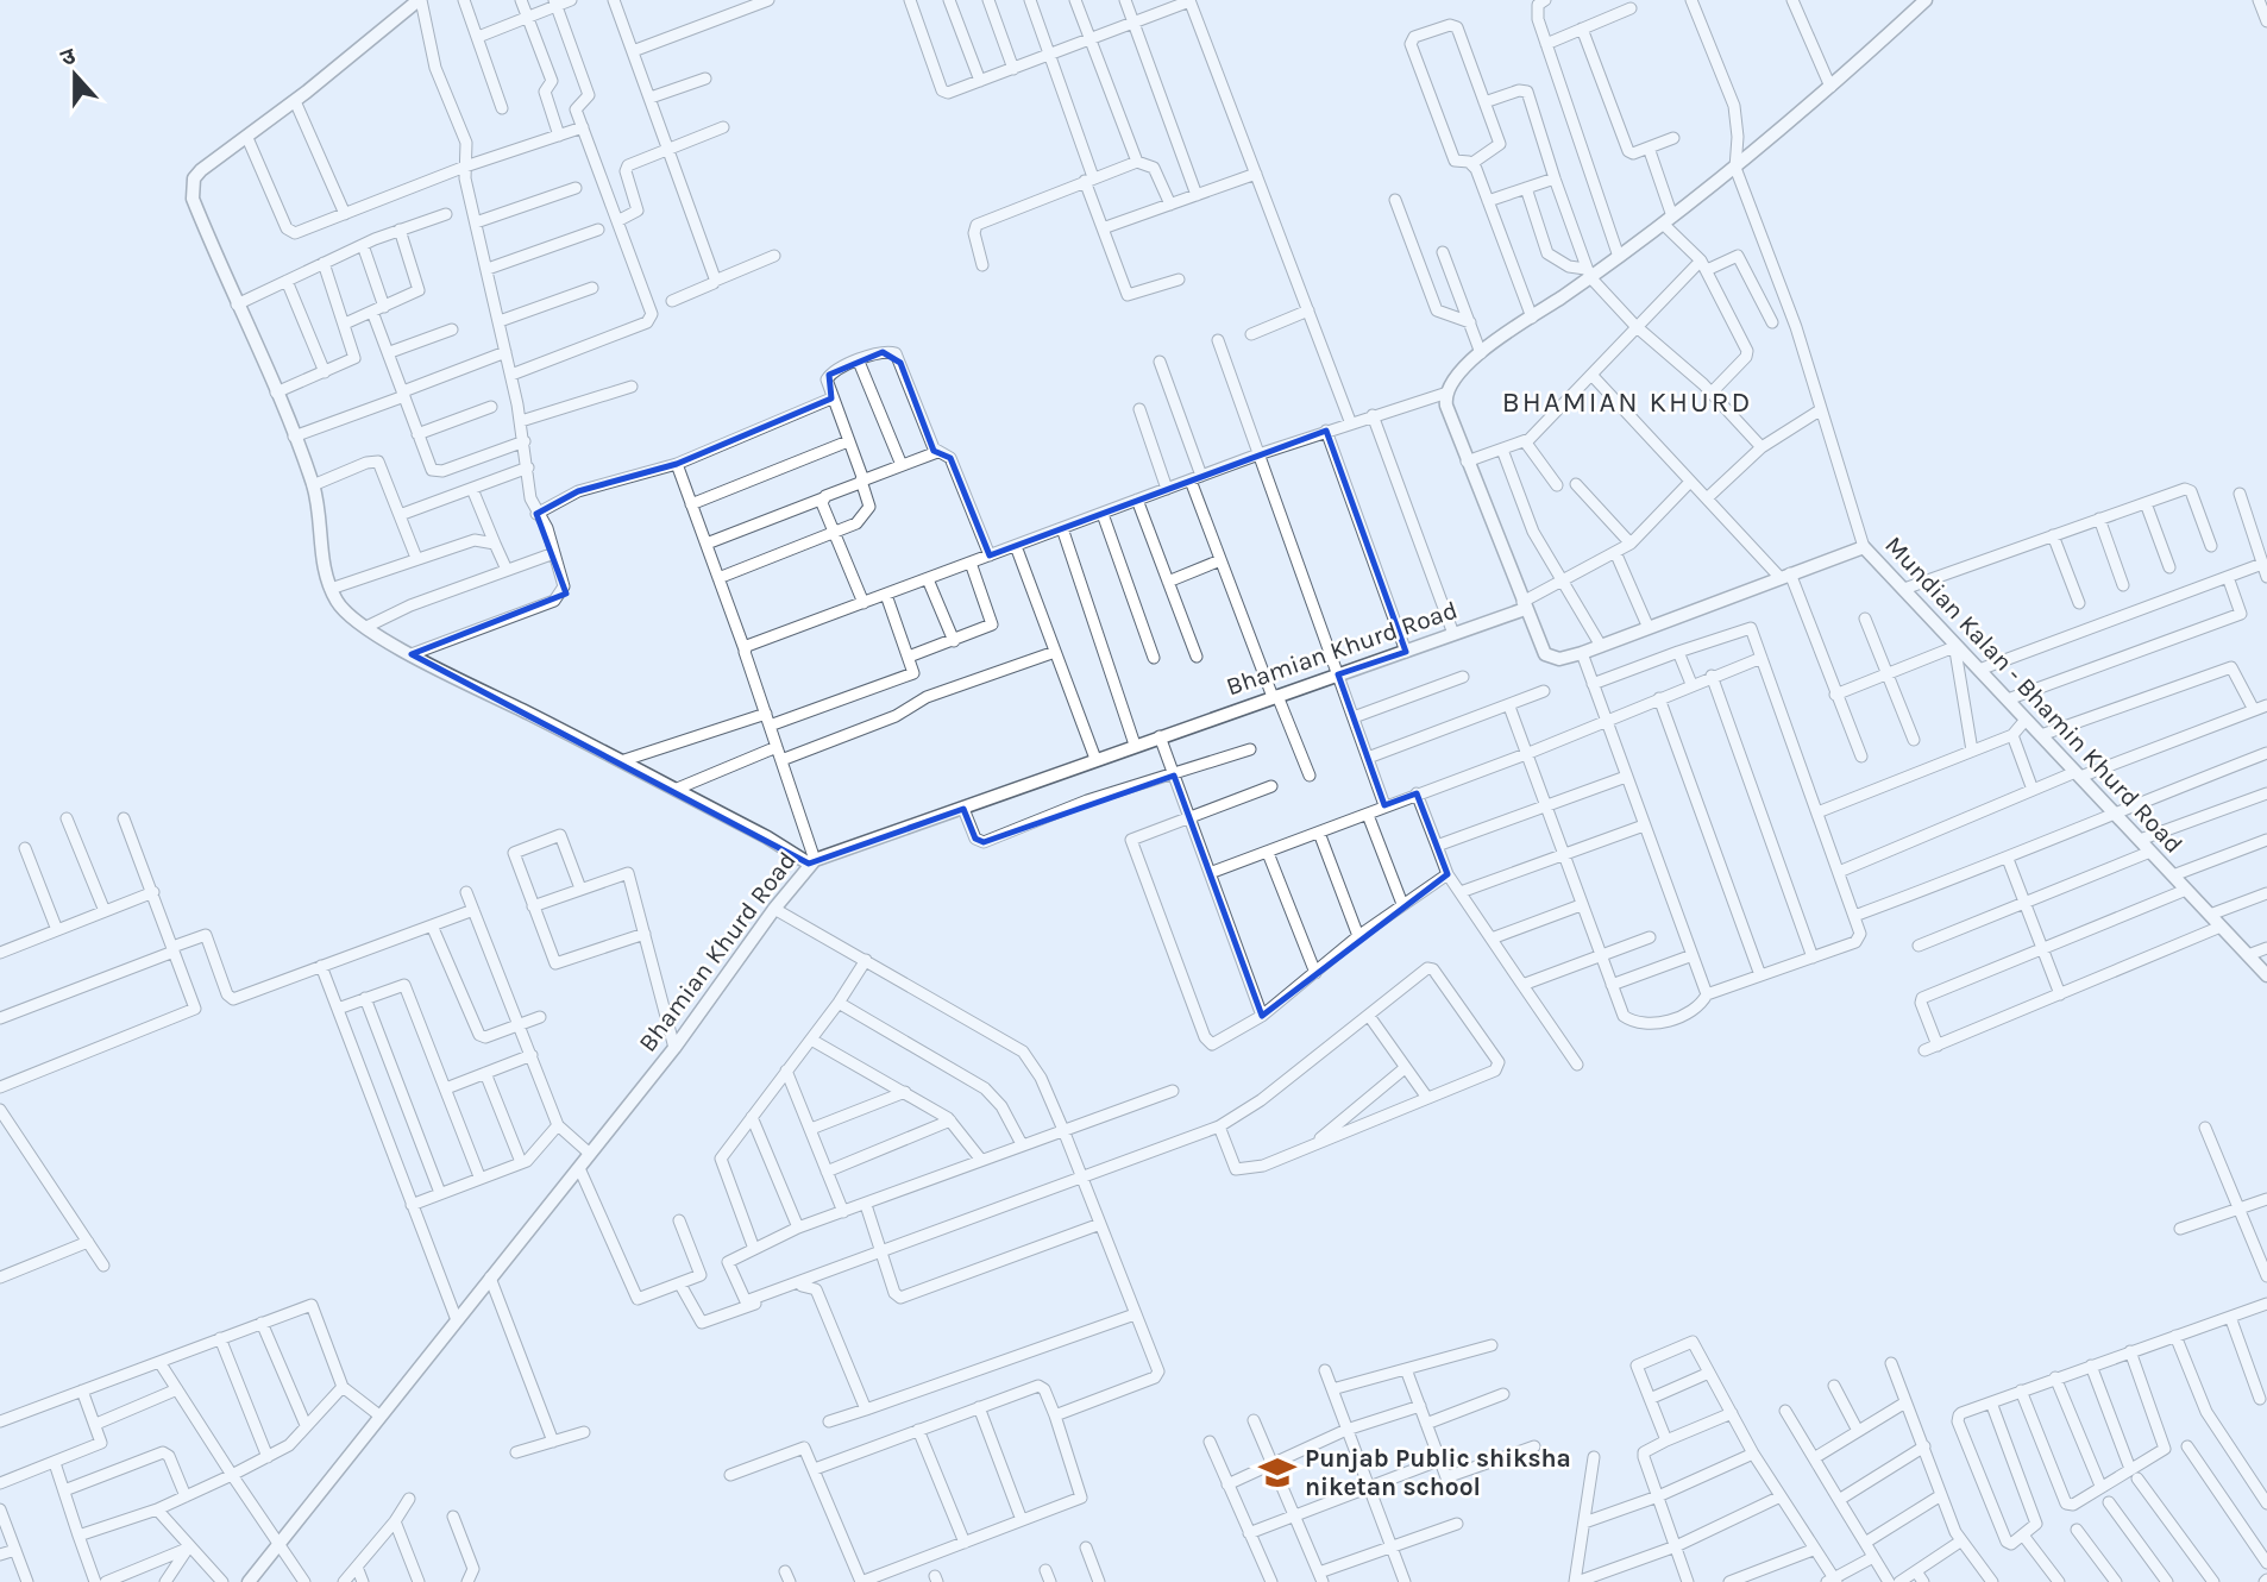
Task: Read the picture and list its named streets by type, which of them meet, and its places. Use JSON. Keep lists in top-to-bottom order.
{
  "streets": {
    "street": ["Bhamian Khurd Road", "Mundian Kalan - Bhamin Khurd Road"]
  },
  "crossings": [
    ["Bhamian Khurd Road", "Mundian Kalan - Bhamin Khurd Road"]
  ],
  "districts": ["BHAMIAN KHURD"],
  "places": {
    "school or university": ["Punjab Public shiksha niketan school"]
  },
  "north": "top"
}
